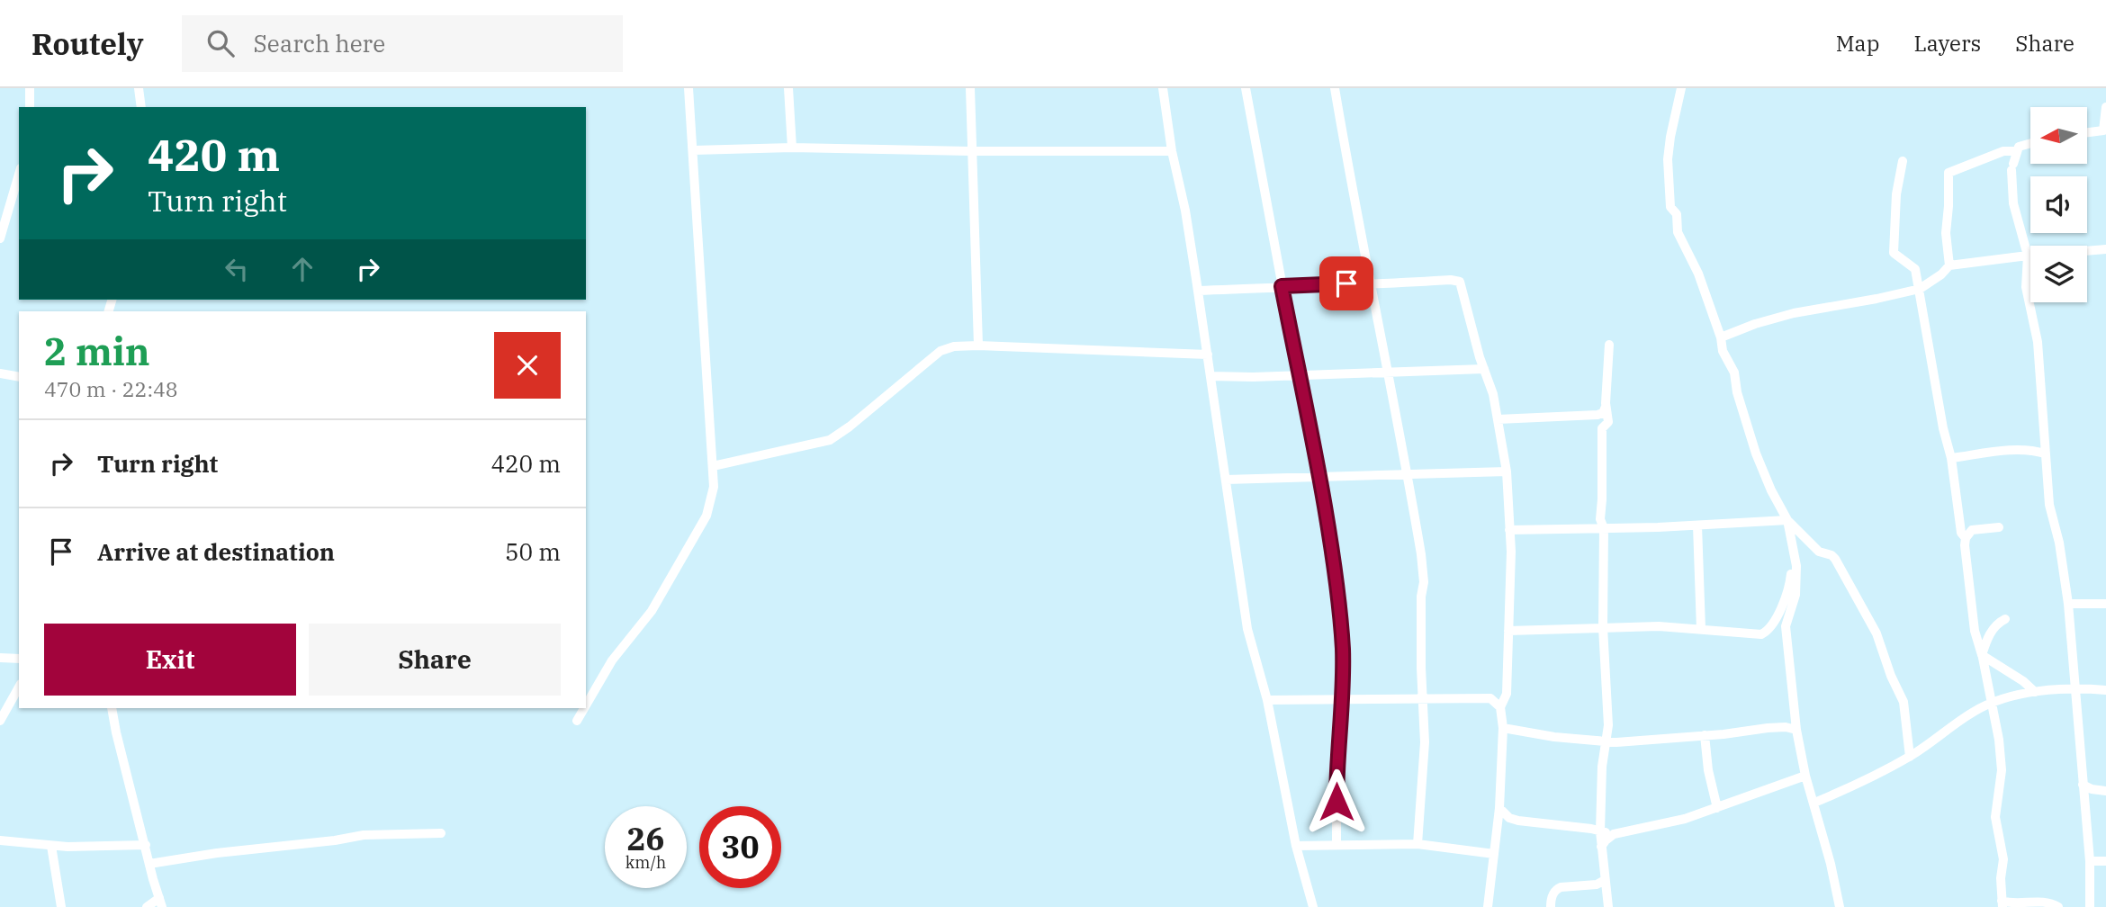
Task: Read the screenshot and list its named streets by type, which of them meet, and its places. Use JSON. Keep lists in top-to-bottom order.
{
  "north": "left",
  "page": {
    "header": "Routely",
    "search": "Search here",
    "nav": ["Map", "Layers", "Share"],
    "turn": ["420 m", "Turn right"],
    "heading": ["2 min", "470 m · 22:48"],
    "list": [
      {
        "name": "Turn right",
        "value": "420 m"
      },
      {
        "name": "Arrive at destination",
        "value": "50 m"
      }
    ],
    "buttons": ["Exit", "Share"],
    "speed": "26 km/h",
    "limit": "30"
  }
}
